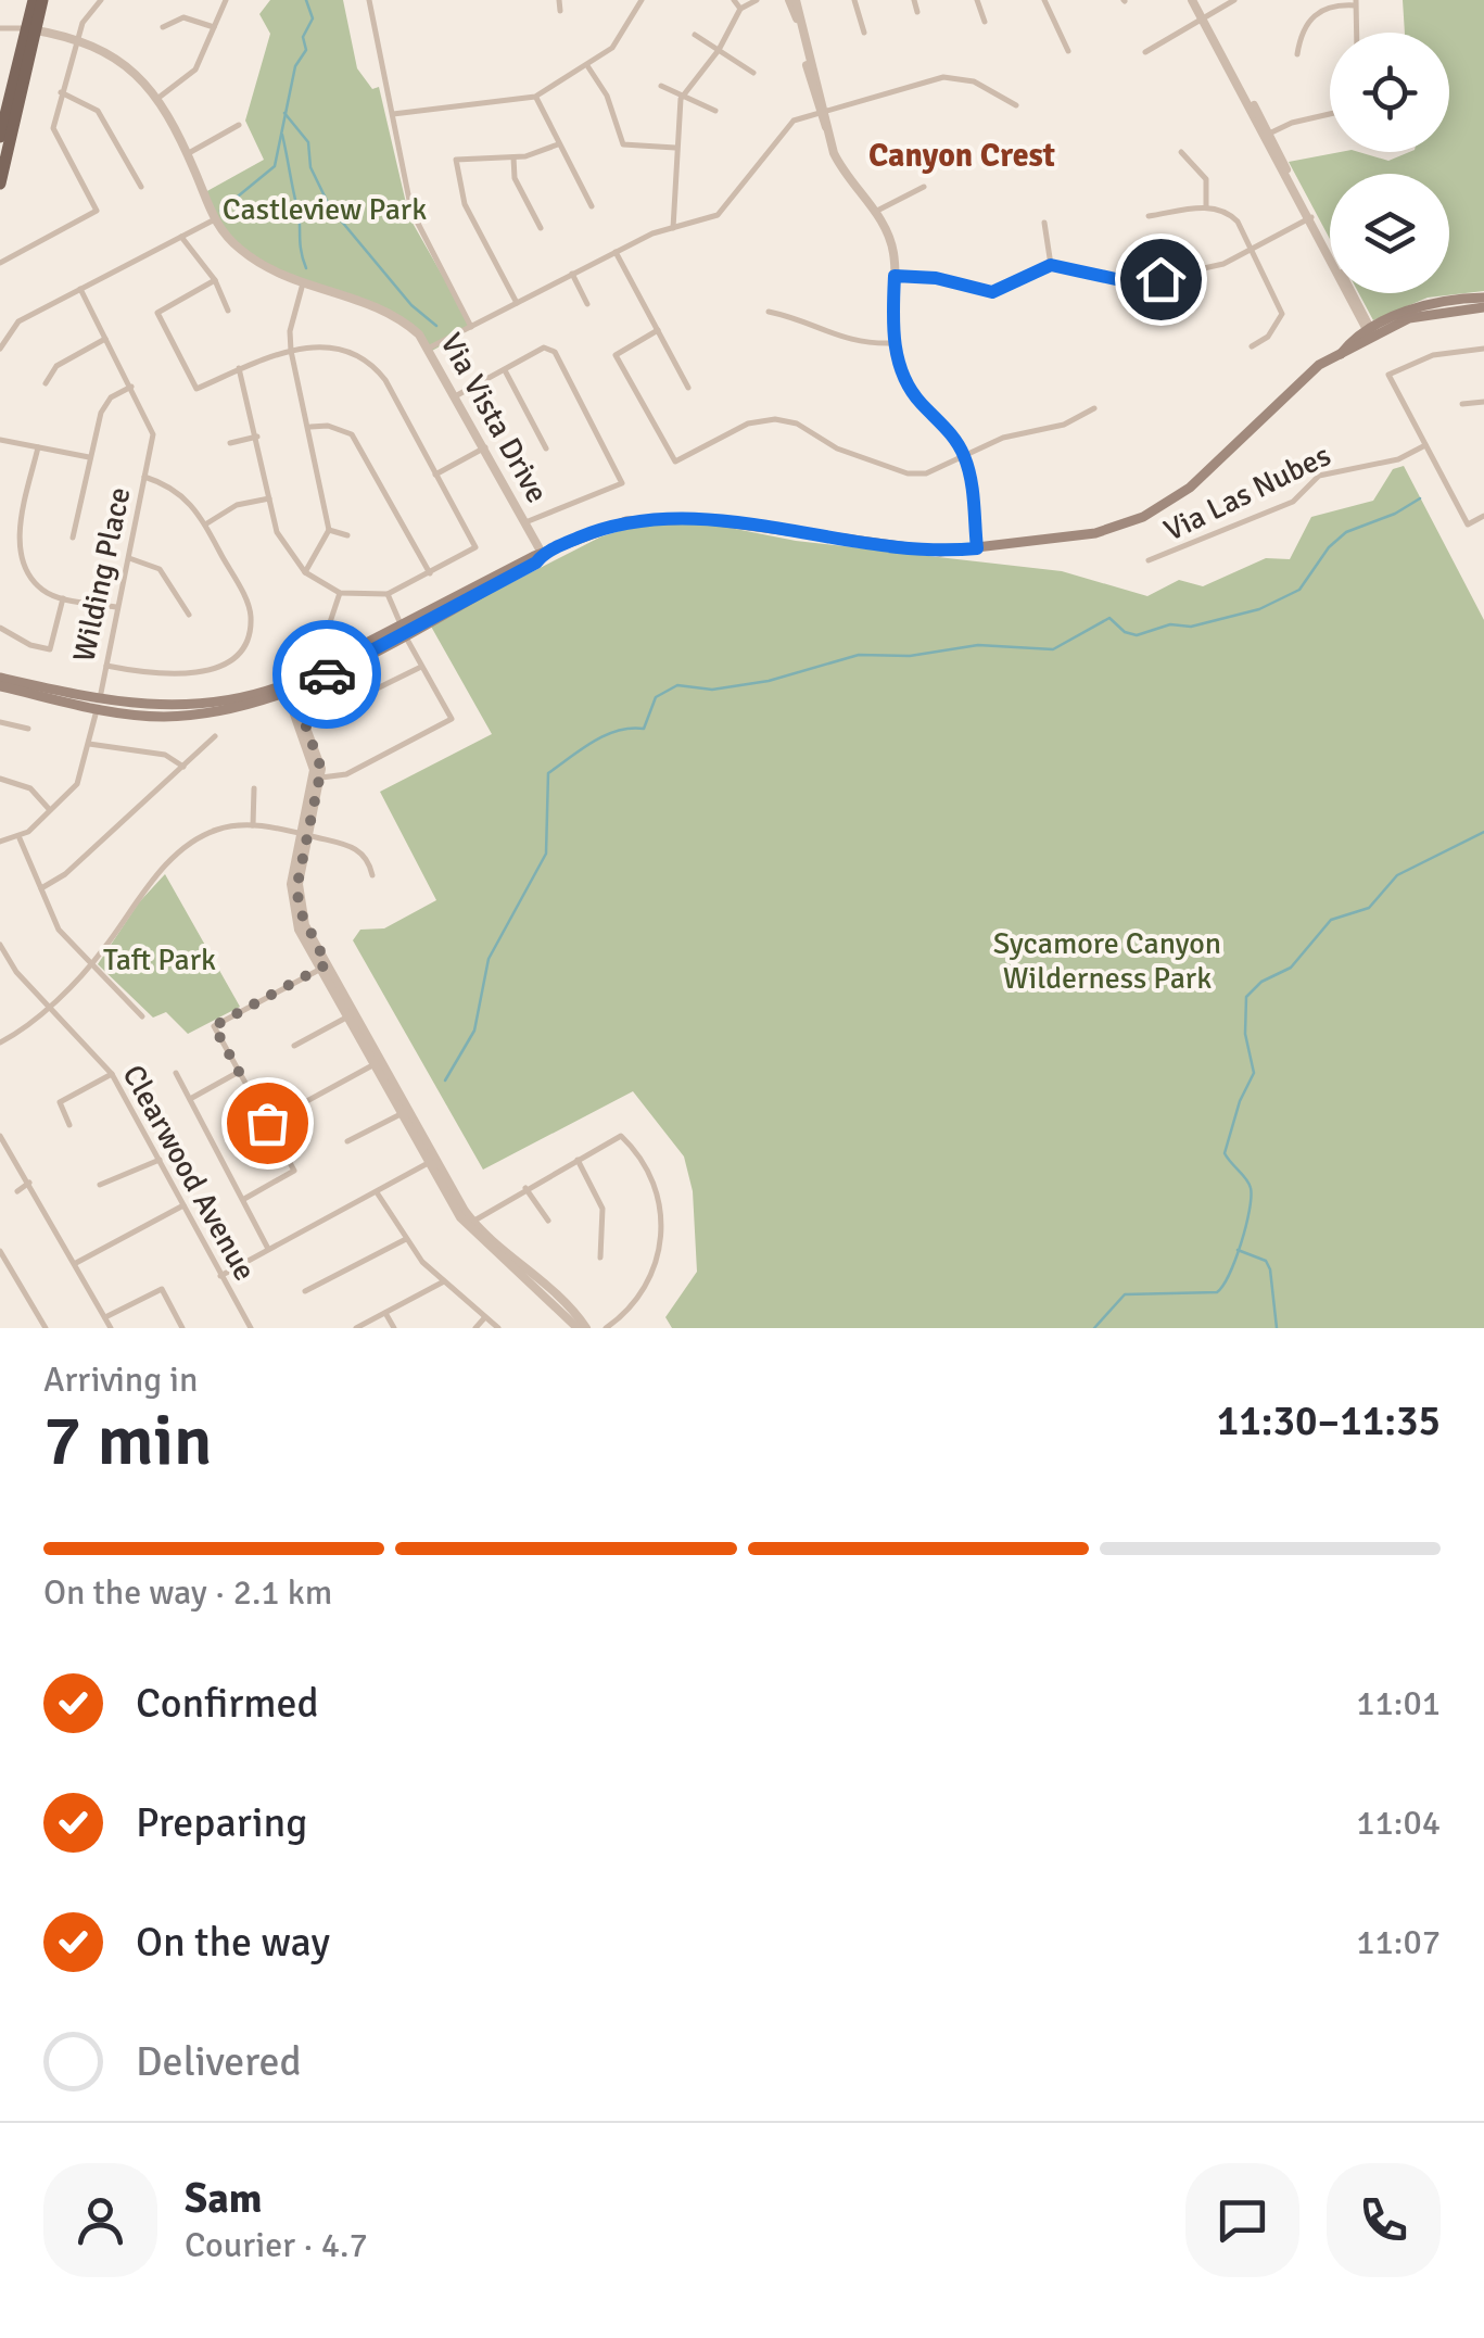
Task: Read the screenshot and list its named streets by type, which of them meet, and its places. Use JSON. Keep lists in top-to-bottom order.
{
  "streets": {
    "street": [
      "Via Vista Drive",
      "Via Las Nubes",
      "Wilding Place",
      "Clearwood Avenue"
    ]
  },
  "districts": ["Canyon Crest"],
  "parks": ["Castleview Park", "Sycamore Canyon Wilderness Park", "Taft Park"],
  "page": {
    "heading": ["7 min", "Arriving in", "11:30–11:35"],
    "panel": ["Sam", "Courier · 4.7"],
    "bar": "On the way · 2.1 km",
    "list": [
      ["Confirmed", "11:01"],
      ["Preparing", "11:04"],
      ["On the way", "11:07"],
      "Delivered"
    ]
  }
}
